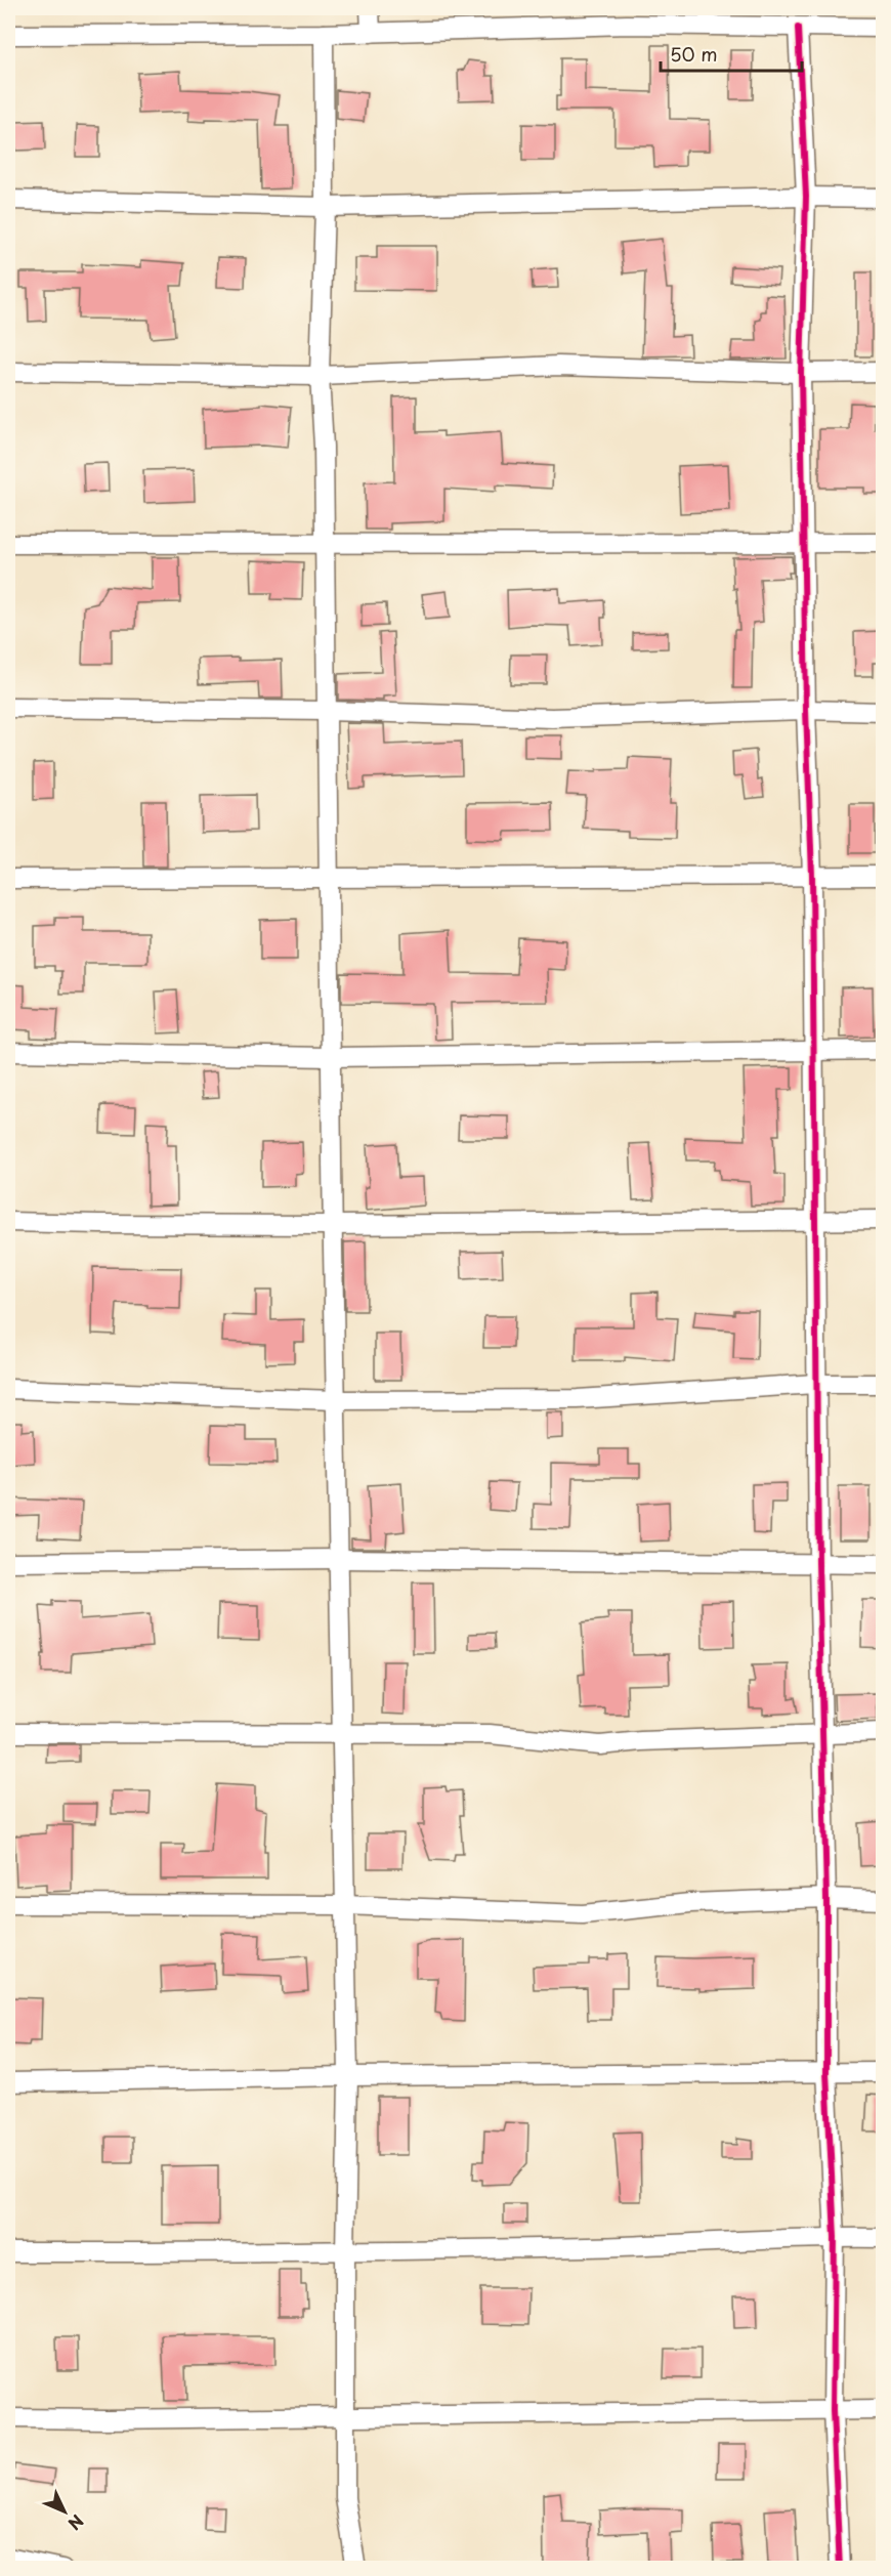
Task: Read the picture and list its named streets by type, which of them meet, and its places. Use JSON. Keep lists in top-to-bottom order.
{
  "scale_bar": "50 m",
  "north": "bottom right"
}
